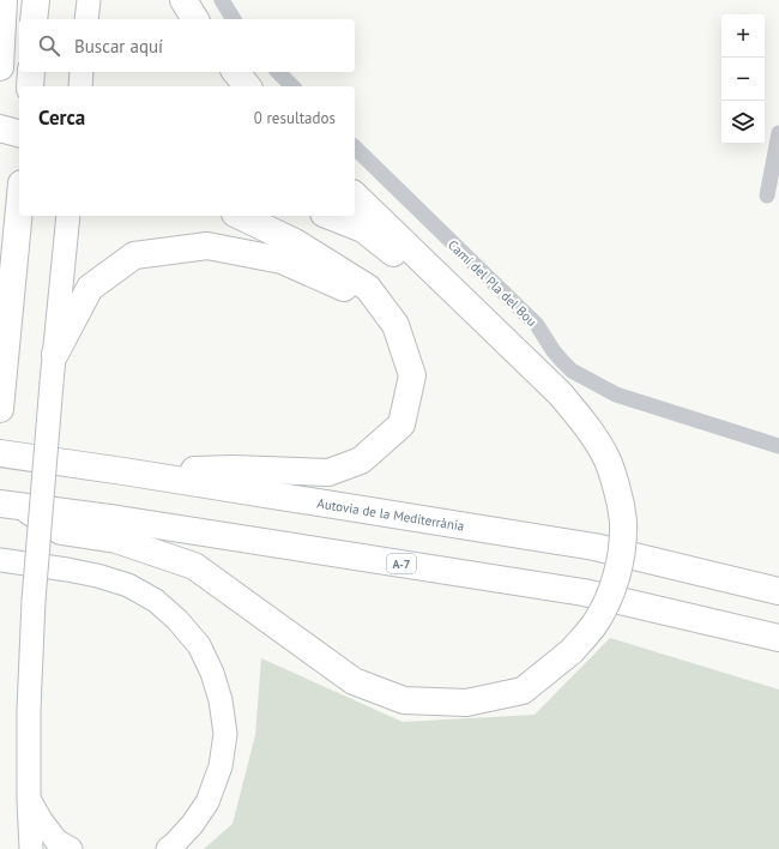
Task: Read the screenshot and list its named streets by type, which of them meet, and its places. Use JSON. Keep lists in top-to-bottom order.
{
  "streets": {
    "highway": ["Autovia de la Mediterrània", "A-7"],
    "street": ["Camí del Pla del Bou"]
  },
  "page": {
    "map_buttons": ["+", "−"],
    "search": "Buscar aquí",
    "heading": ["Cerca", "0 resultados"]
  }
}
